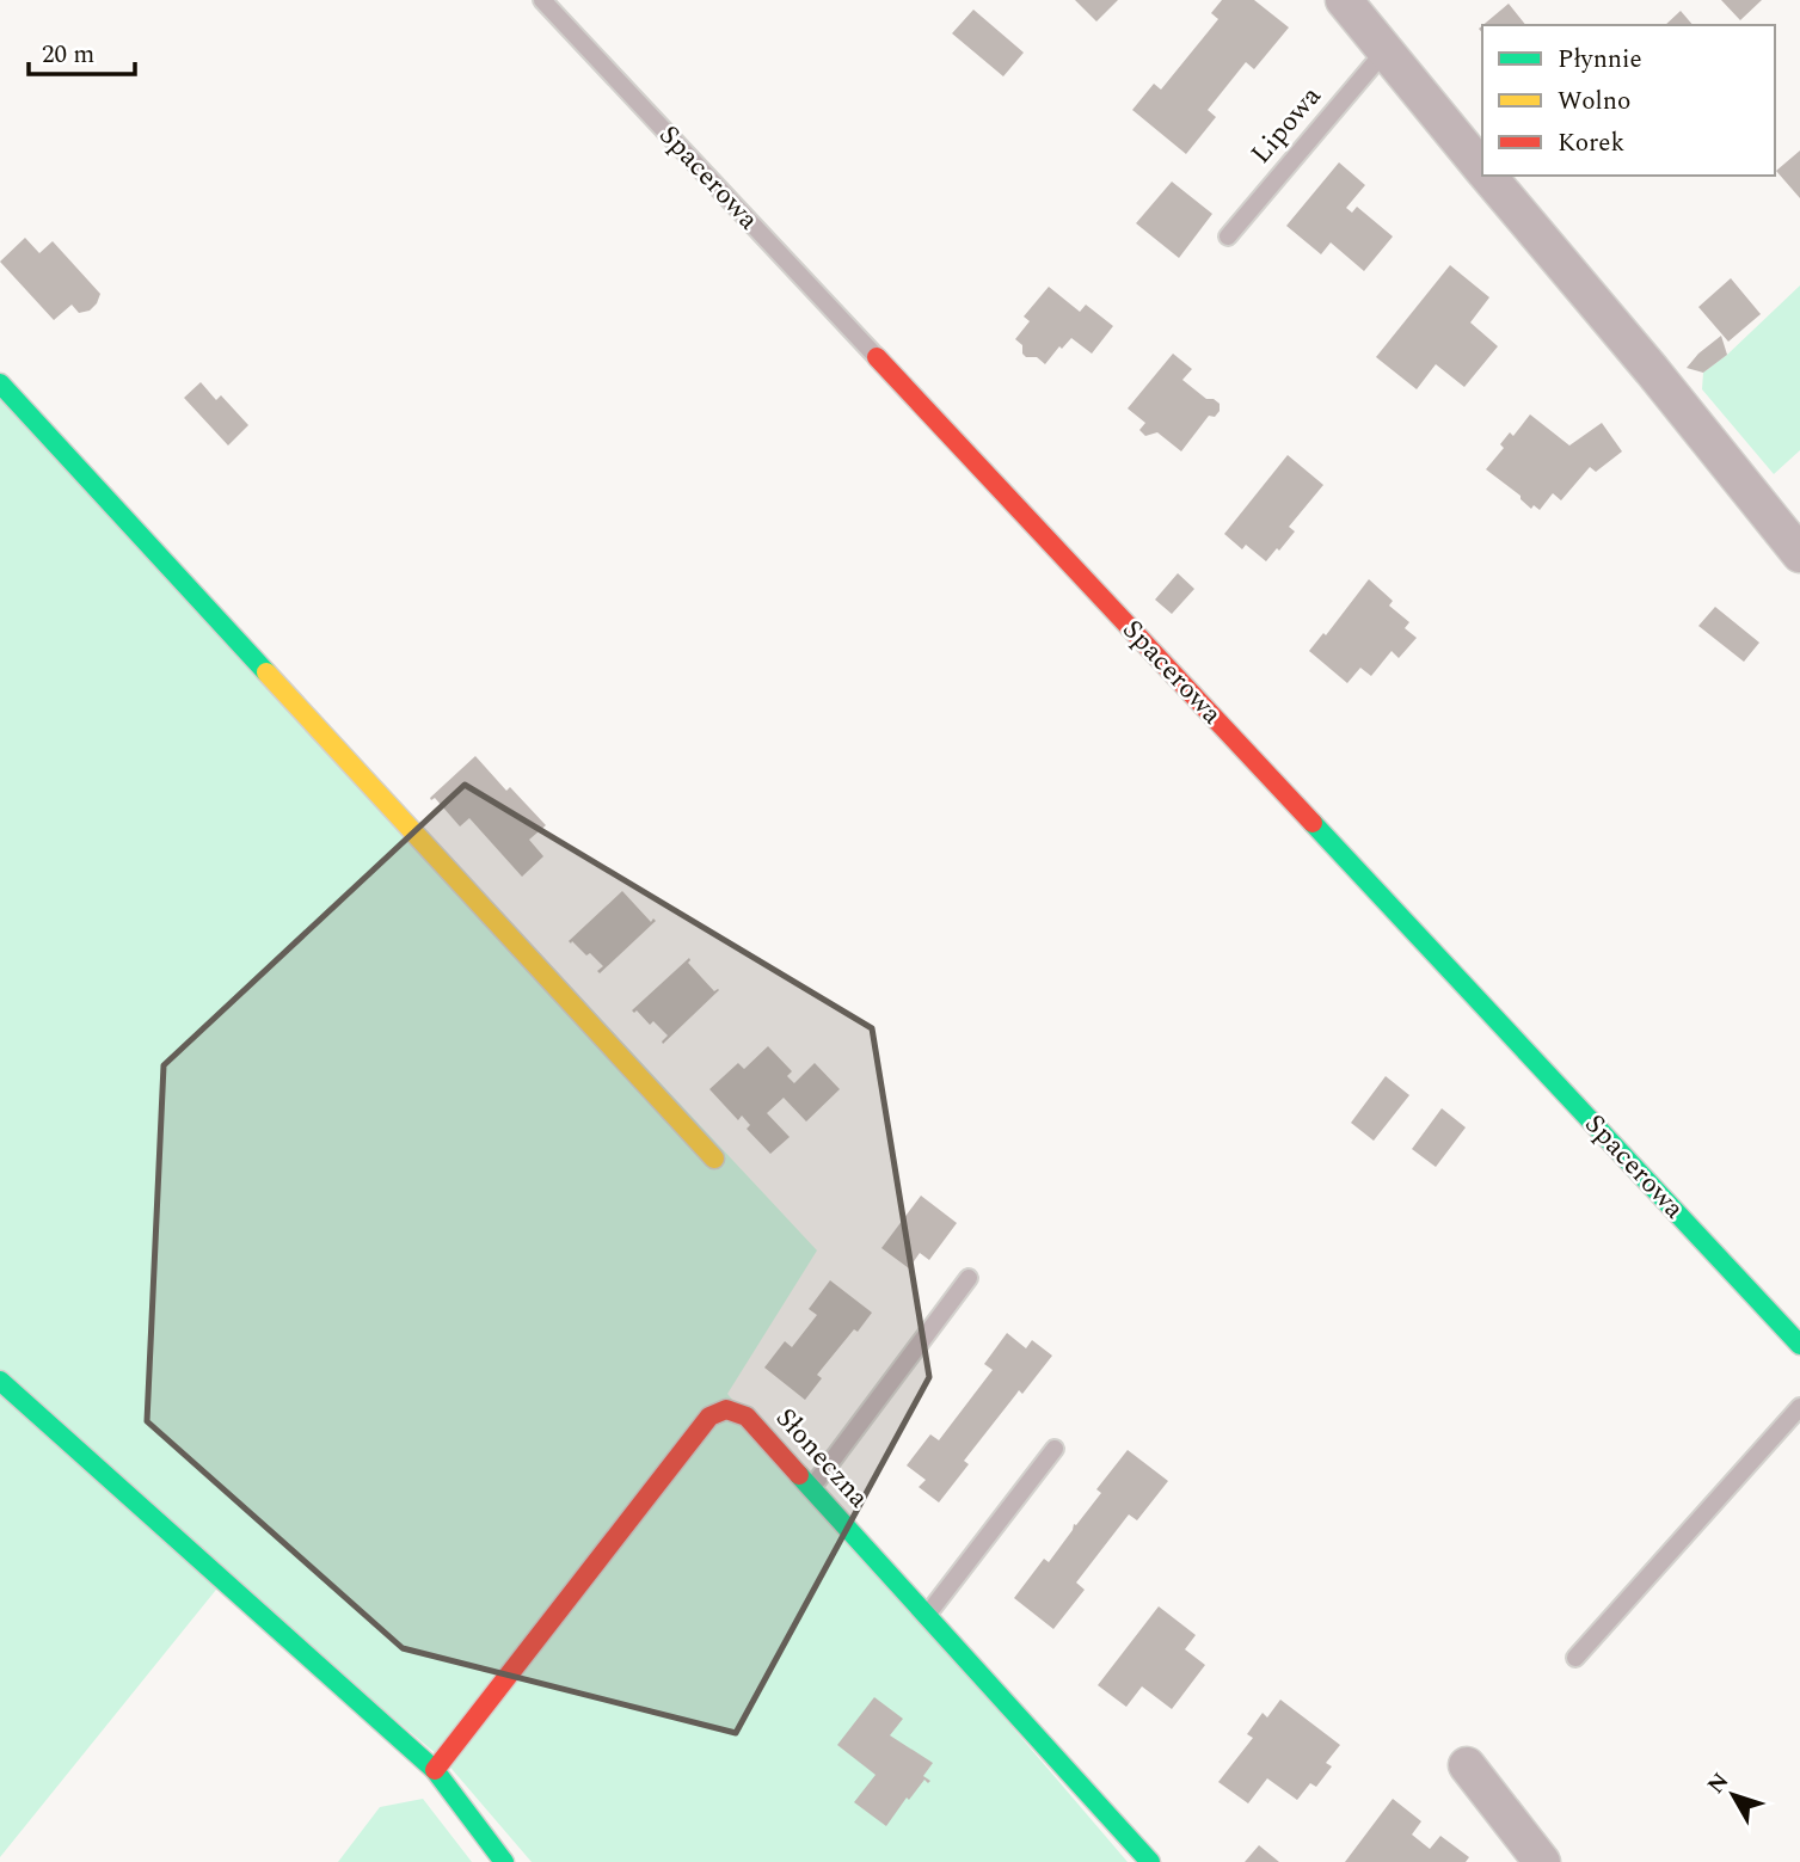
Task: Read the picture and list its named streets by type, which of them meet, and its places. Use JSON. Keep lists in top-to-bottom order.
{
  "streets": {
    "street": ["Spacerowa", "Słoneczna"],
    "lane": ["Lipowa"]
  },
  "legend": ["Płynnie", "Wolno", "Korek"],
  "scale_bar": "20 m",
  "north": "top left"
}
